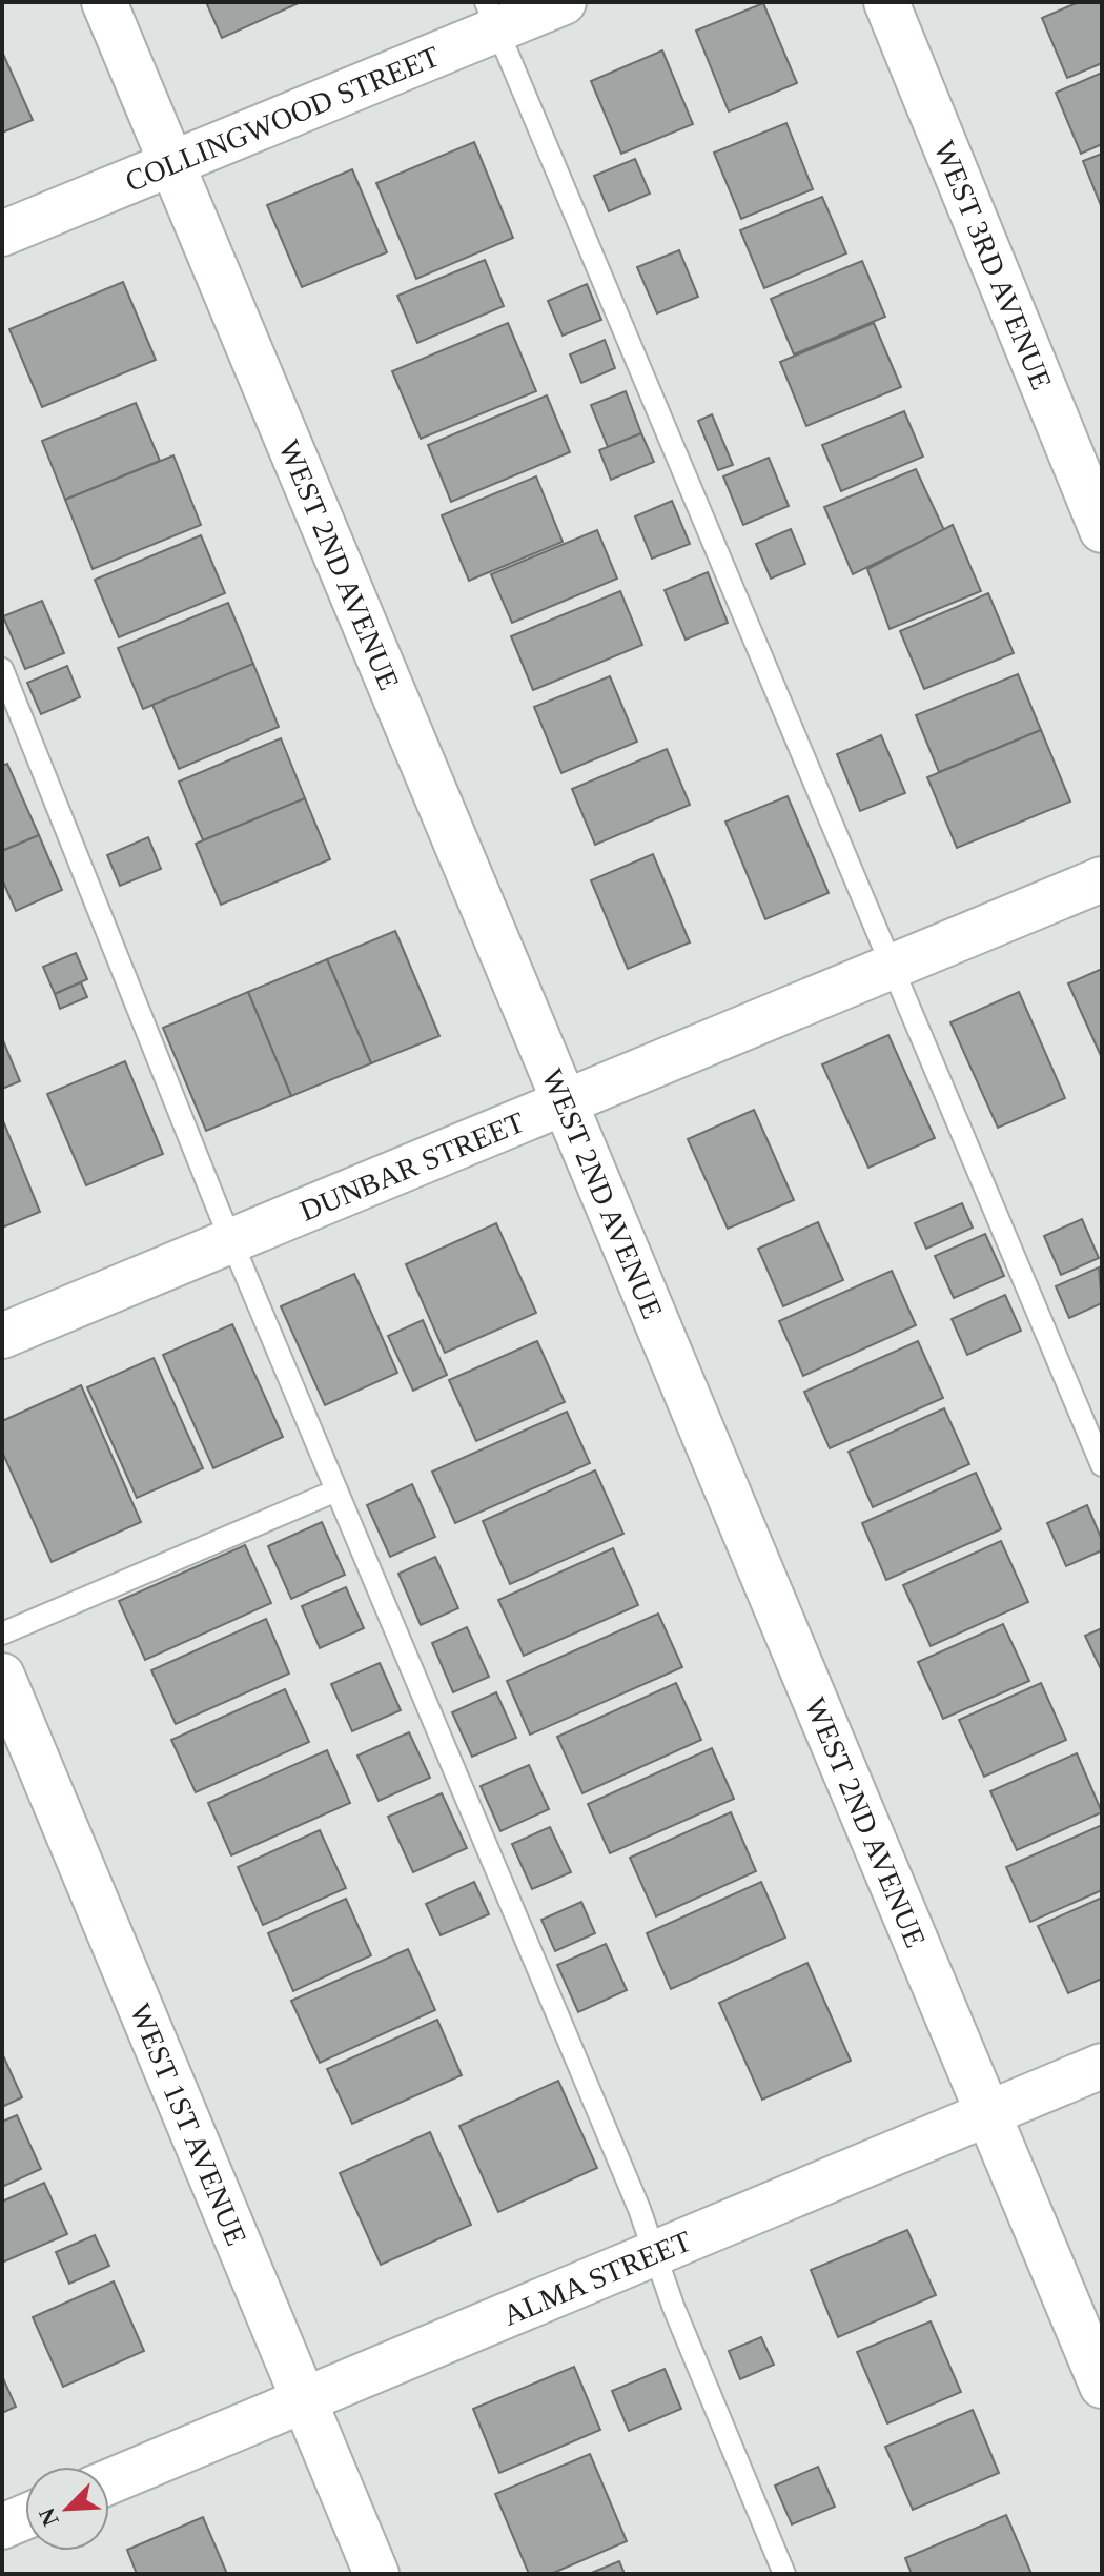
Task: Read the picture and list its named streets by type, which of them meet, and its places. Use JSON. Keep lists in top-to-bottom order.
{
  "streets": {
    "street": [
      "COLLINGWOOD STREET",
      "WEST 3RD AVENUE",
      "WEST 2ND AVENUE",
      "DUNBAR STREET",
      "WEST 1ST AVENUE",
      "ALMA STREET"
    ]
  },
  "crossings": [
    ["COLLINGWOOD STREET", "WEST 2ND AVENUE"],
    ["WEST 2ND AVENUE", "DUNBAR STREET"],
    ["WEST 2ND AVENUE", "ALMA STREET"],
    ["WEST 1ST AVENUE", "ALMA STREET"]
  ],
  "north": "bottom left"
}
